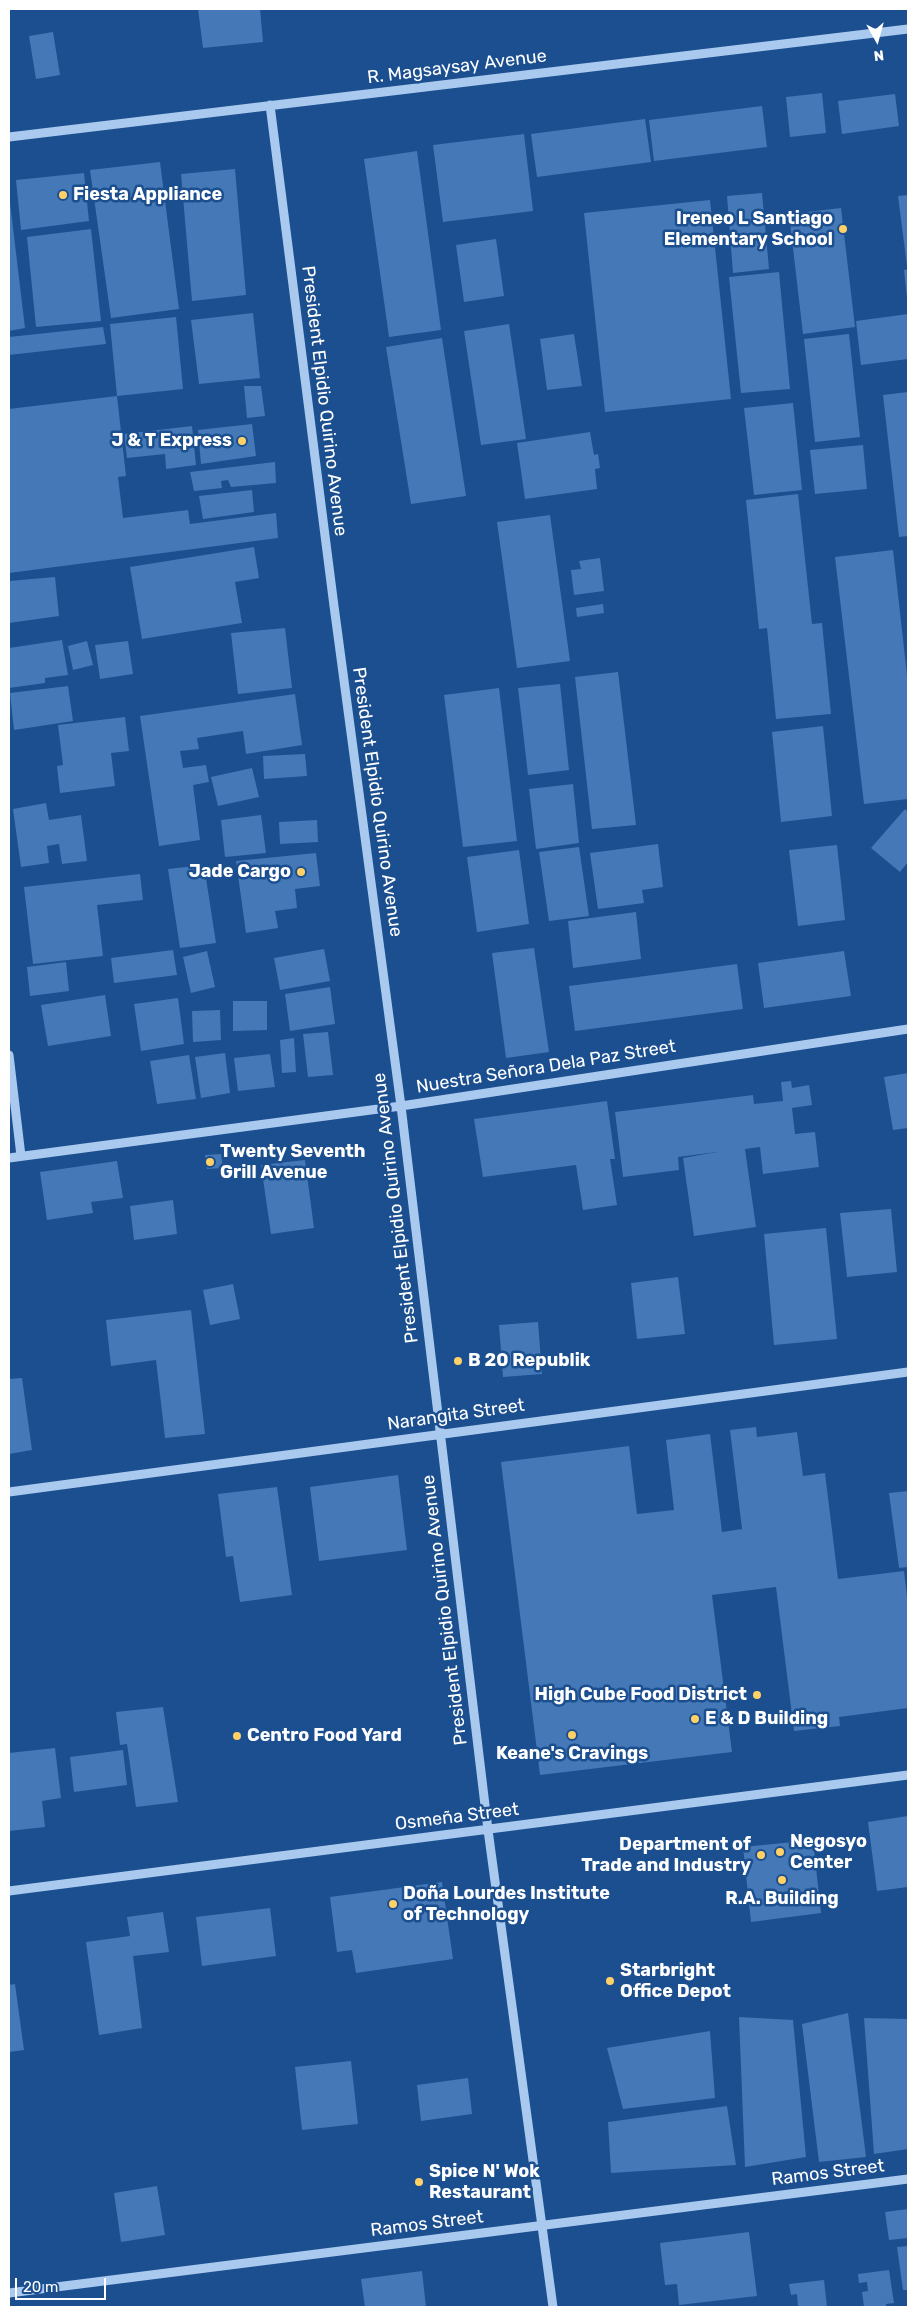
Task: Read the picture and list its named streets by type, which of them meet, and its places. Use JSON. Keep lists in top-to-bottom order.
{
  "streets": {
    "street": [
      "R. Magsaysay Avenue",
      "President Elpidio Quirino Avenue",
      "Nuestra Señora Dela Paz Street",
      "Narangita Street",
      "Osmeña Street",
      "Ramos Street"
    ]
  },
  "crossings": [
    ["R. Magsaysay Avenue", "President Elpidio Quirino Avenue"],
    ["President Elpidio Quirino Avenue", "Nuestra Señora Dela Paz Street"],
    ["President Elpidio Quirino Avenue", "Narangita Street"],
    ["President Elpidio Quirino Avenue", "Osmeña Street"],
    ["President Elpidio Quirino Avenue", "Ramos Street"]
  ],
  "places": [
    "Fiesta Appliance",
    "Ireneo L Santiago Elementary School",
    "J & T Express",
    "Jade Cargo",
    "Twenty Seventh Grill Avenue",
    "B 20 Republik",
    "High Cube Food District",
    "E & D Building",
    "Keane's Cravings",
    "Centro Food Yard",
    "Negosyo Center",
    "Department of Trade and Industry",
    "R.A. Building",
    "Doña Lourdes Institute of Technology",
    "Starbright Office Depot",
    "Spice N' Wok Restaurant"
  ],
  "scale_bar": "20 m",
  "north": "bottom"
}
